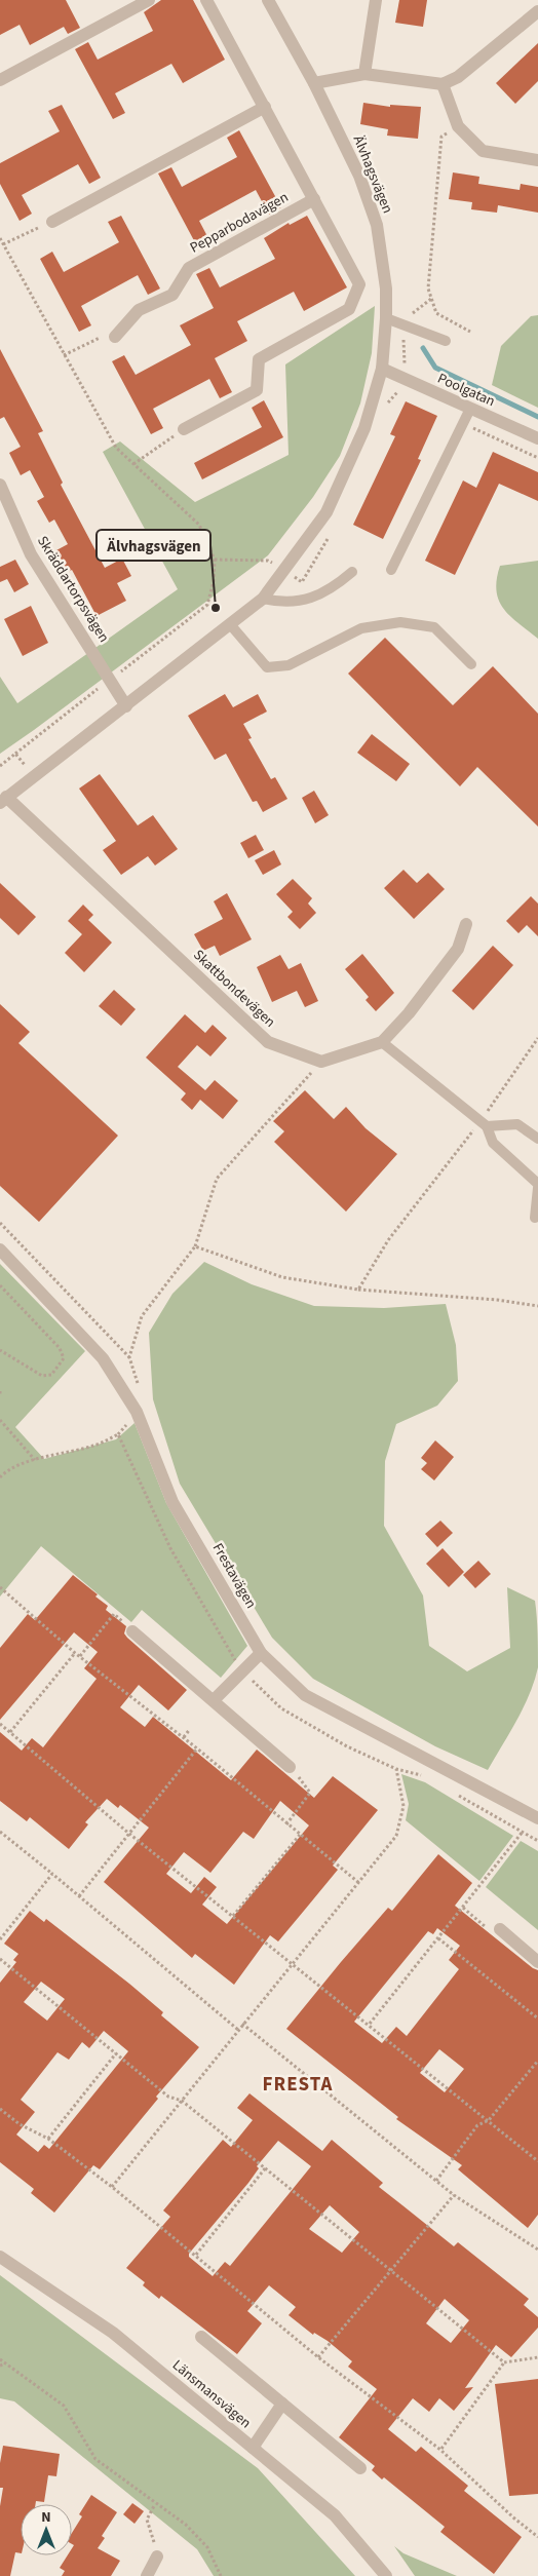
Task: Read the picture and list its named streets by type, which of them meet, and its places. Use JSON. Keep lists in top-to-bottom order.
{
  "streets": {
    "street": [
      "Älvhagsvägen",
      "Pepparbodavägen",
      "Poolgatan",
      "Skräddartorpsvägen",
      "Skattbondevägen",
      "Frestavägen",
      "Länsmansvägen"
    ]
  },
  "crossings": [
    ["Älvhagsvägen", "Poolgatan"],
    ["Älvhagsvägen", "Skräddartorpsvägen"],
    ["Älvhagsvägen", "Skattbondevägen"]
  ],
  "districts": ["FRESTA"],
  "places": ["Älvhagsvägen"],
  "north": "top"
}
